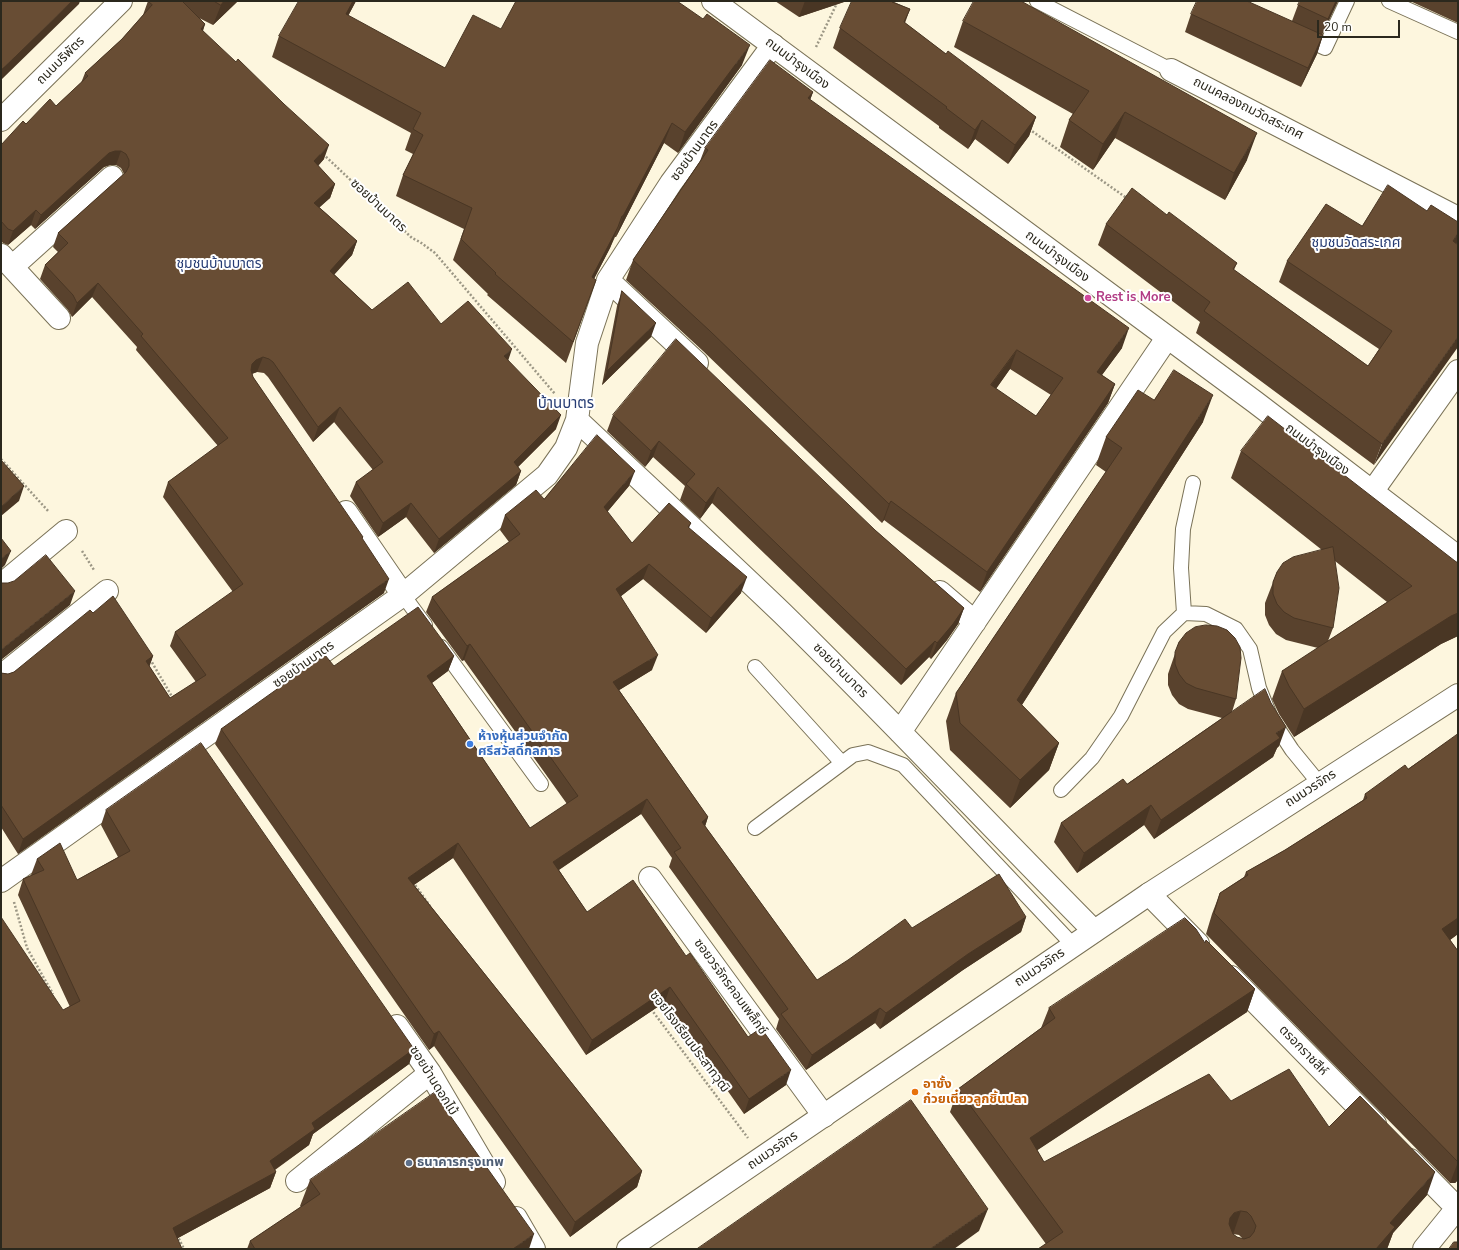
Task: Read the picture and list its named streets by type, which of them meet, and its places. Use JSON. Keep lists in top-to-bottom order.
{
  "streets": {
    "street": [
      "ถนนบริพัตร",
      "ถนนบำรุงเมือง",
      "ถนนคลองถมวัดสระเกศ",
      "ซอยบ้านบาตร",
      "ถนนวรจักร",
      "ซอยวรจักรคอมเพล็กซ์",
      "ตรอกราชสีห์",
      "ซอยบ้านดอกไม้"
    ],
    "path": ["ซอยโรงเรียนประสาทวุฒิ"]
  },
  "crossings": [
    ["ถนนบำรุงเมือง", "ซอยบ้านบาตร"],
    ["ซอยบ้านบาตร", "ถนนวรจักร"],
    ["ถนนวรจักร", "ซอยวรจักรคอมเพล็กซ์"],
    ["ถนนวรจักร", "ซอยโรงเรียนประสาทวุฒิ"],
    ["ถนนวรจักร", "ตรอกราชสีห์"]
  ],
  "districts": ["ชุมชนวัดสระเกศ", "ชุมชนบ้านบาตร", "บ้านบาตร"],
  "places": [
    "Rest is More",
    "ห้างหุ้นส่วนจำกัด ศรีสวัสดิ์กลการ",
    "อาซั้ง ก๋วยเตี๋ยวลูกชิ้นปลา",
    "ธนาคารกรุงเทพ"
  ],
  "scale_bar": "20 m"
}
